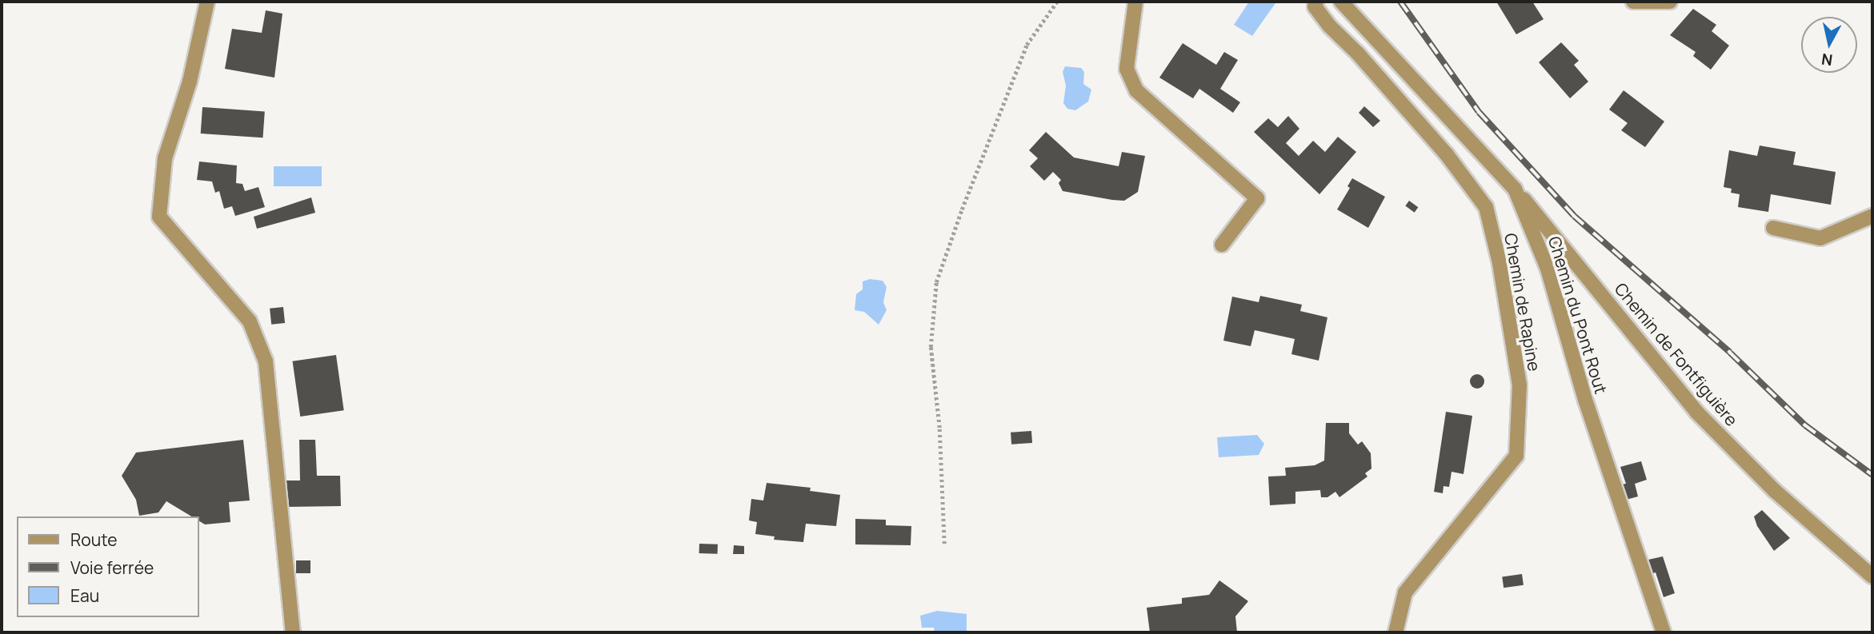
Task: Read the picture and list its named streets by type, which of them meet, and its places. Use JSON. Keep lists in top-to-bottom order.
{
  "streets": {
    "street": ["Chemin de Rapine", "Chemin du Pont Rout", "Chemin de Fontfiguière"]
  },
  "crossings": [
    ["Chemin du Pont Rout", "Chemin de Fontfiguière"]
  ],
  "legend": ["Route", "Voie ferrée", "Eau"],
  "north": "bottom"
}
